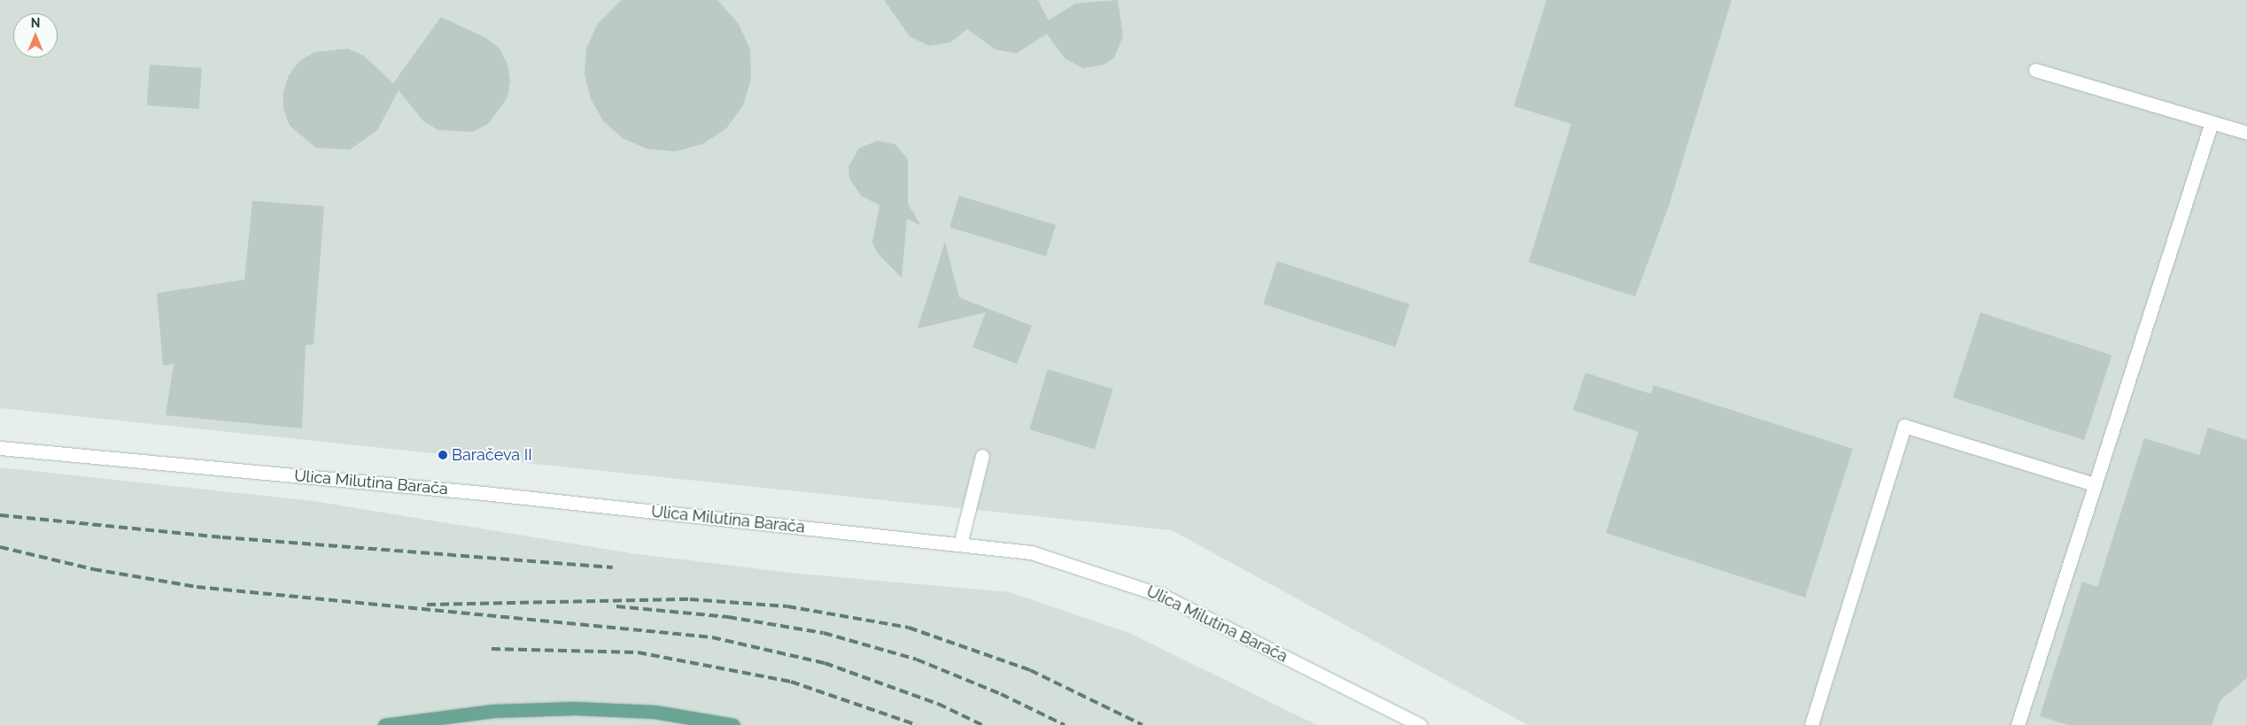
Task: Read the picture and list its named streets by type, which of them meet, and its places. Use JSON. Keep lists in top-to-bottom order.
{
  "streets": {
    "street": ["Ulica Milutina Barača"]
  },
  "places": ["Baračeva II"],
  "north": "top"
}
